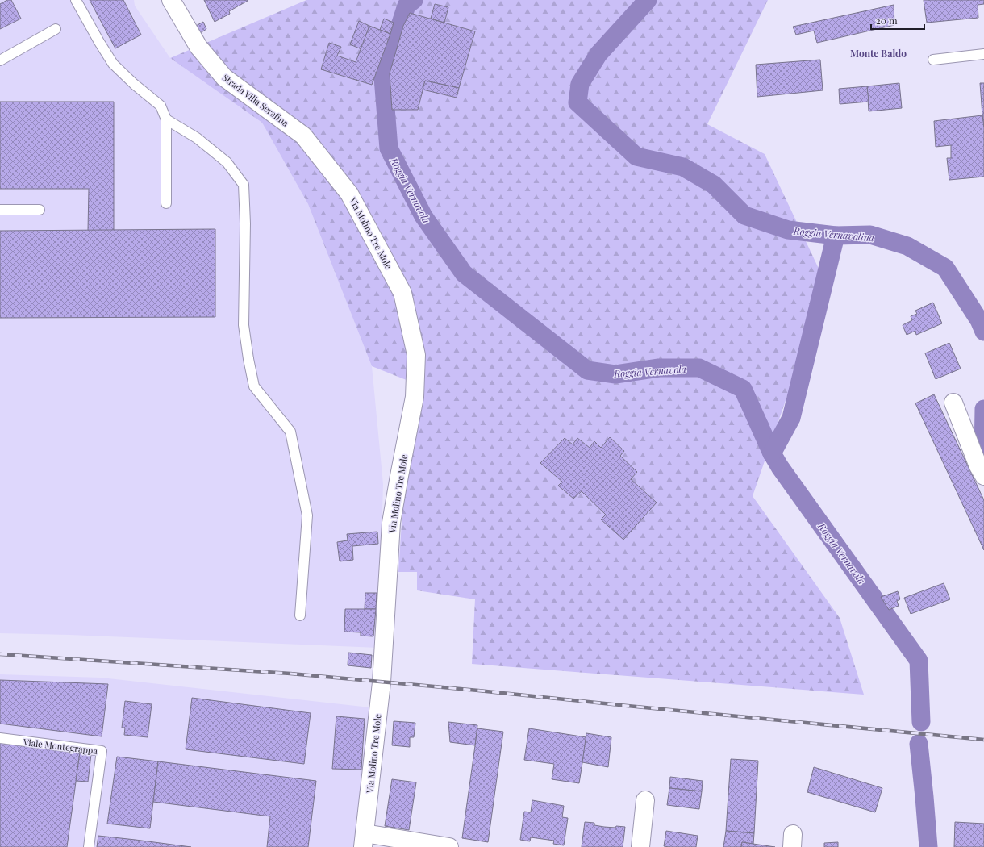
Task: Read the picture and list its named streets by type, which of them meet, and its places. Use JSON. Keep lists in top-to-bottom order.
{
  "streets": {
    "street": ["Strada Villa Serafina", "Via Molino Tre Mole"],
    "lane": ["Viale Montegrappa"]
  },
  "crossings": [
    ["Strada Villa Serafina", "Via Molino Tre Mole"]
  ],
  "districts": ["Monte Baldo"],
  "water": ["Roggia Vernavola", "Roggia Vernavolina"],
  "scale_bar": "20 m"
}
